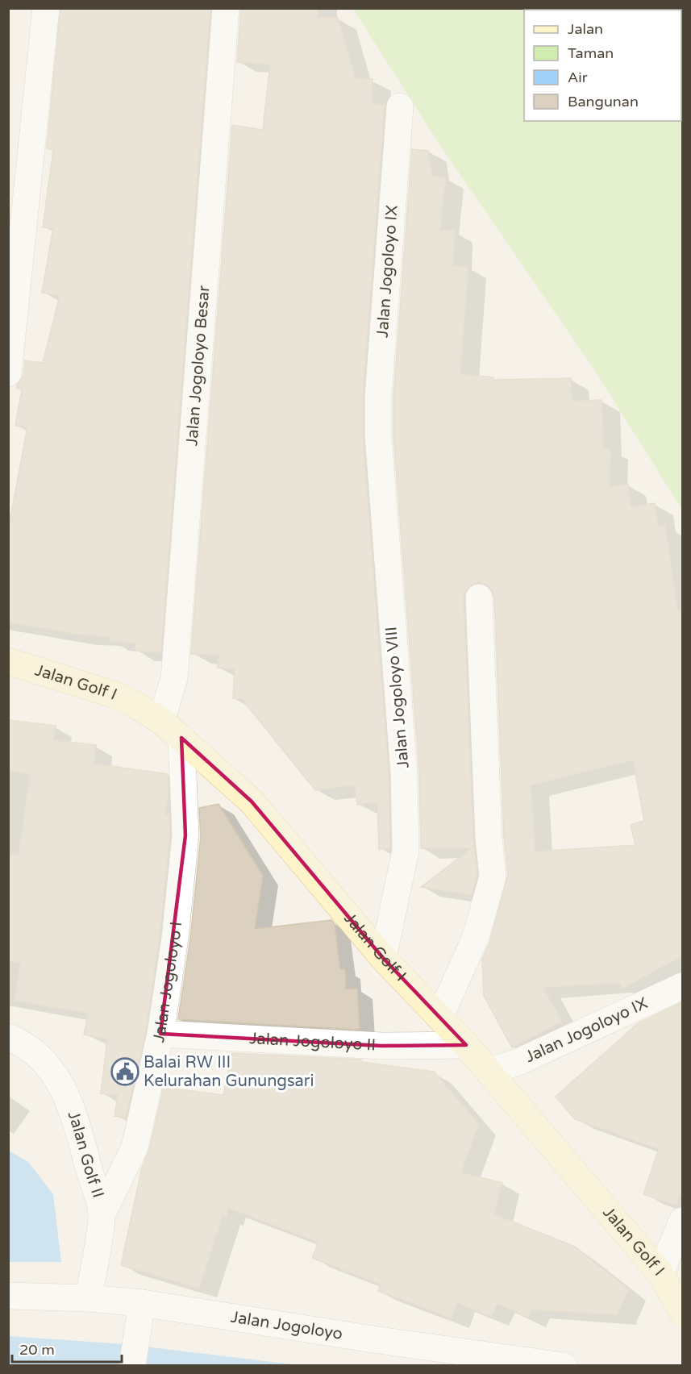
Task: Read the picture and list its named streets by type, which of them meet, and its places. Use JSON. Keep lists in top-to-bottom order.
{
  "streets": {
    "main road": ["Jalan Golf I"],
    "street": [
      "Jalan Jogoloyo IX",
      "Jalan Jogoloyo Besar",
      "Jalan Jogoloyo VIII",
      "Jalan Jogoloyo I",
      "Jalan Jogoloyo II",
      "Jalan Golf II",
      "Jalan Jogoloyo"
    ]
  },
  "crossings": [
    ["Jalan Jogoloyo IX", "Jalan Golf I"],
    ["Jalan Jogoloyo IX", "Jalan Jogoloyo VIII"],
    ["Jalan Jogoloyo Besar", "Jalan Golf I"],
    ["Jalan Golf I", "Jalan Jogoloyo VIII"],
    ["Jalan Golf I", "Jalan Jogoloyo I"],
    ["Jalan Golf I", "Jalan Jogoloyo II"],
    ["Jalan Jogoloyo I", "Jalan Jogoloyo II"],
    ["Jalan Jogoloyo I", "Jalan Golf II"],
    ["Jalan Golf II", "Jalan Jogoloyo"]
  ],
  "places": {
    "public building": ["Balai RW III Kelurahan Gunungsari"]
  },
  "legend": [
    "Jalan",
    "Taman",
    "Air",
    "Bangunan"
  ],
  "scale_bar": "20 m"
}
